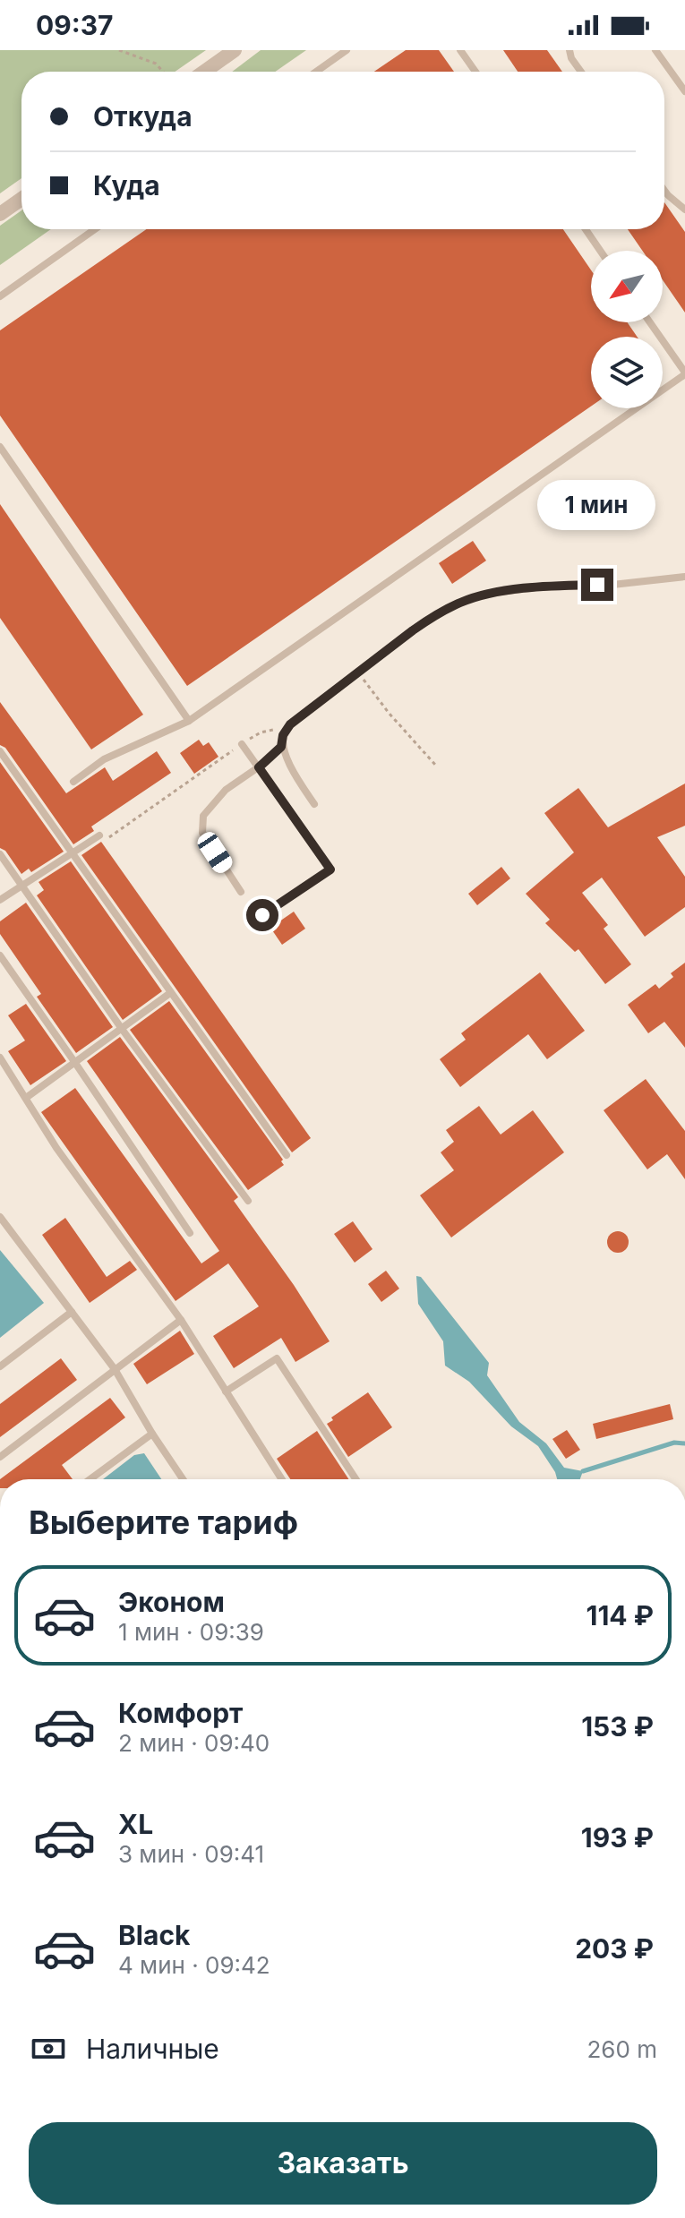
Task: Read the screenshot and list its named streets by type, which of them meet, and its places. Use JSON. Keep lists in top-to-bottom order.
{
  "north": "bottom left",
  "page": {
    "status": "09:37",
    "banner": ["Откуда", "Куда"],
    "bubble": "1 мин",
    "heading": "Выберите тариф",
    "list": [
      {
        "name": "Эконом",
        "note": "1 мин · 09:39",
        "value": "114 ₽"
      },
      {
        "name": "Комфорт",
        "note": "2 мин · 09:40",
        "value": "153 ₽"
      },
      {
        "name": "XL",
        "note": "3 мин · 09:41",
        "value": "193 ₽"
      },
      {
        "name": "Black",
        "note": "4 мин · 09:42",
        "value": "203 ₽"
      }
    ],
    "pay": ["Наличные", "260 m"],
    "buttons": "Заказать"
  }
}
